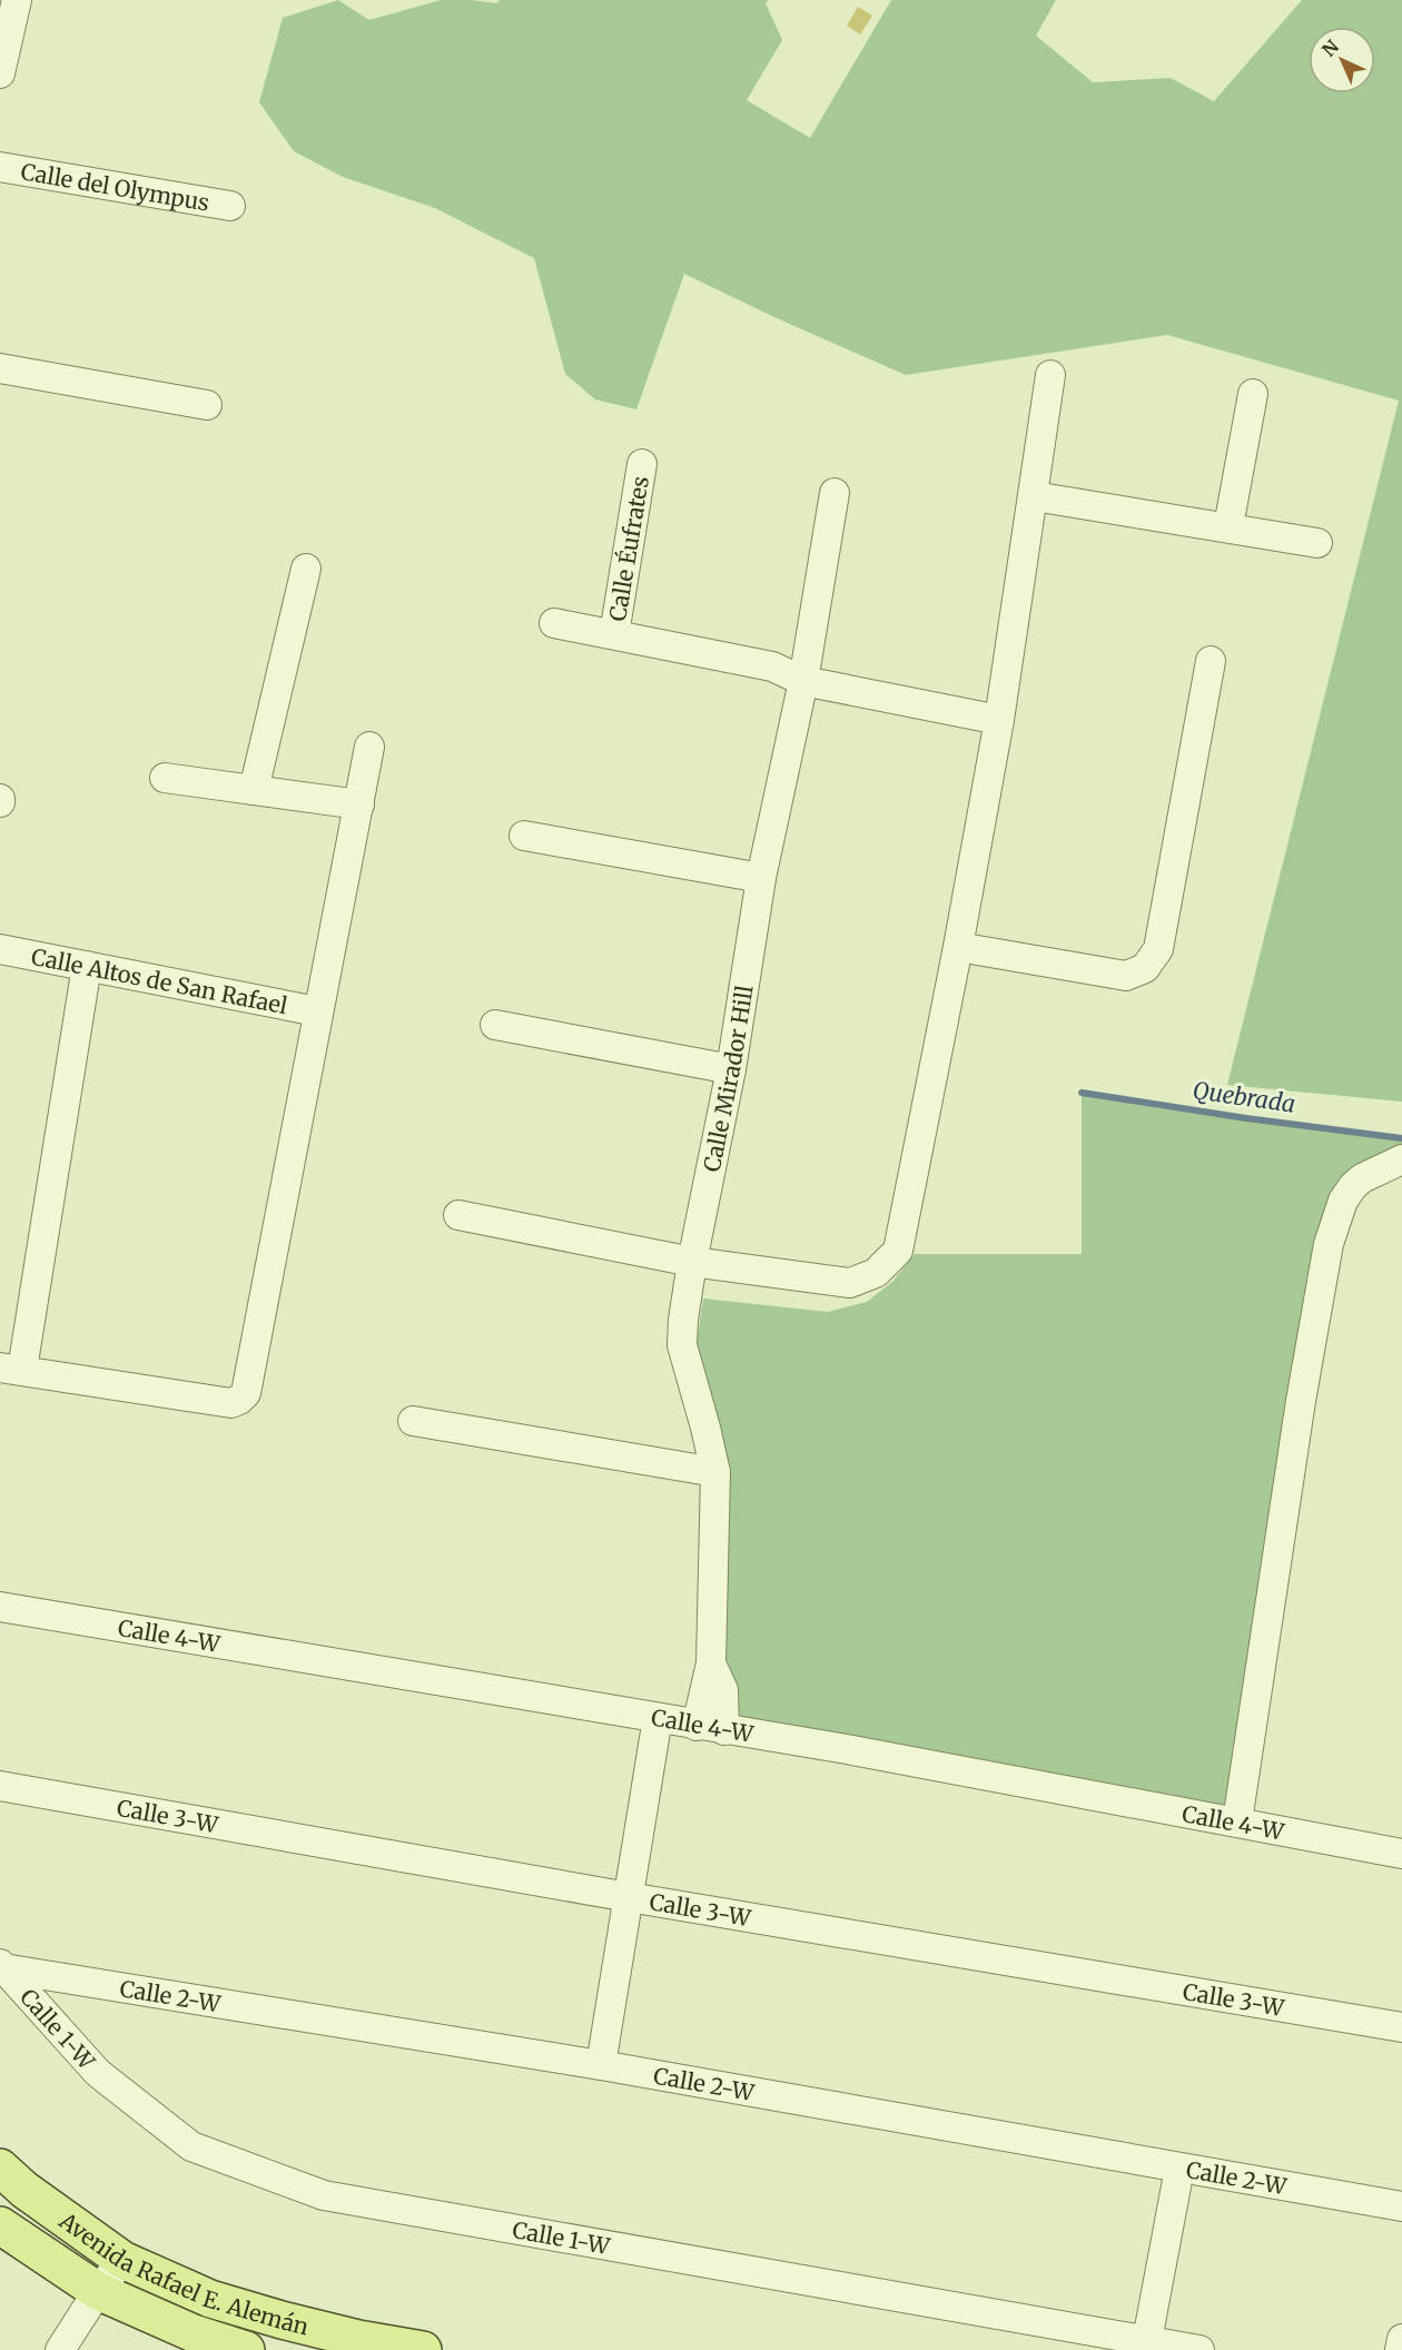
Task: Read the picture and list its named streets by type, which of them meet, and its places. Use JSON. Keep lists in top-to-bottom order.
{
  "streets": {
    "main road": ["Avenida Rafael E. Alemán"],
    "street": [
      "Calle del Olympus",
      "Calle Éufrates",
      "Calle Altos de San Rafael",
      "Calle Mirador Hill",
      "Calle 4-W",
      "Calle 3-W",
      "Calle 2-W",
      "Calle 1-W"
    ]
  },
  "crossings": [
    ["Calle Mirador Hill", "Calle 4-W"],
    ["Calle 2-W", "Calle 1-W"]
  ],
  "water": ["Quebrada"],
  "north": "top left"
}
